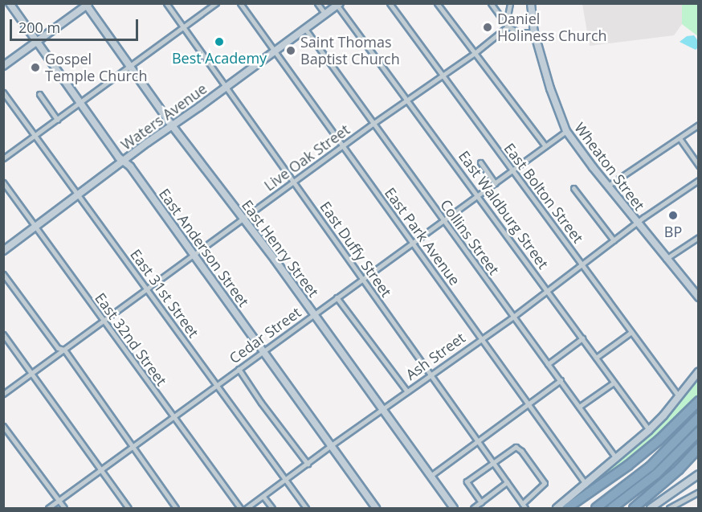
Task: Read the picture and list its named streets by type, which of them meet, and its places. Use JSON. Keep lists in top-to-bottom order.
{
  "streets": {
    "main road": [
      "Waters Avenue",
      "Wheaton Street",
      "East Anderson Street",
      "East Henry Street"
    ],
    "street": [
      "Live Oak Street",
      "East Bolton Street",
      "East Waldburg Street",
      "East Park Avenue",
      "Collins Street",
      "East Duffy Street",
      "East 31st Street",
      "Cedar Street",
      "East 32nd Street",
      "Ash Street"
    ]
  },
  "crossings": [
    ["Waters Avenue", "East Waldburg Street"],
    ["Waters Avenue", "East Park Avenue"],
    ["Waters Avenue", "Collins Street"],
    ["Waters Avenue", "East Anderson Street"],
    ["Waters Avenue", "East Henry Street"],
    ["Waters Avenue", "East Duffy Street"],
    ["Waters Avenue", "East 31st Street"],
    ["Waters Avenue", "East 32nd Street"],
    ["Live Oak Street", "East Bolton Street"],
    ["Live Oak Street", "East Waldburg Street"],
    ["Live Oak Street", "East Park Avenue"],
    ["Live Oak Street", "Collins Street"],
    ["Live Oak Street", "East Anderson Street"],
    ["Live Oak Street", "East Henry Street"],
    ["Live Oak Street", "East Duffy Street"],
    ["Live Oak Street", "East 31st Street"],
    ["Live Oak Street", "East 32nd Street"],
    ["Wheaton Street", "Cedar Street"],
    ["Wheaton Street", "Ash Street"],
    ["East Bolton Street", "Cedar Street"],
    ["East Bolton Street", "Ash Street"],
    ["East Waldburg Street", "Cedar Street"],
    ["East Waldburg Street", "Ash Street"],
    ["East Park Avenue", "Cedar Street"],
    ["East Park Avenue", "Ash Street"],
    ["Collins Street", "Cedar Street"],
    ["Collins Street", "Ash Street"],
    ["East Anderson Street", "Cedar Street"],
    ["East Anderson Street", "Ash Street"],
    ["East Henry Street", "Cedar Street"],
    ["East Henry Street", "Ash Street"],
    ["East Duffy Street", "Cedar Street"],
    ["East Duffy Street", "Ash Street"],
    ["East 31st Street", "Cedar Street"],
    ["East 31st Street", "Ash Street"],
    ["Cedar Street", "East 32nd Street"]
  ],
  "places": [
    "Daniel Holiness Church",
    "Best Academy",
    "Saint Thomas Baptist Church",
    "Gospel Temple Church",
    "BP"
  ],
  "scale_bar": "200 m"
}
